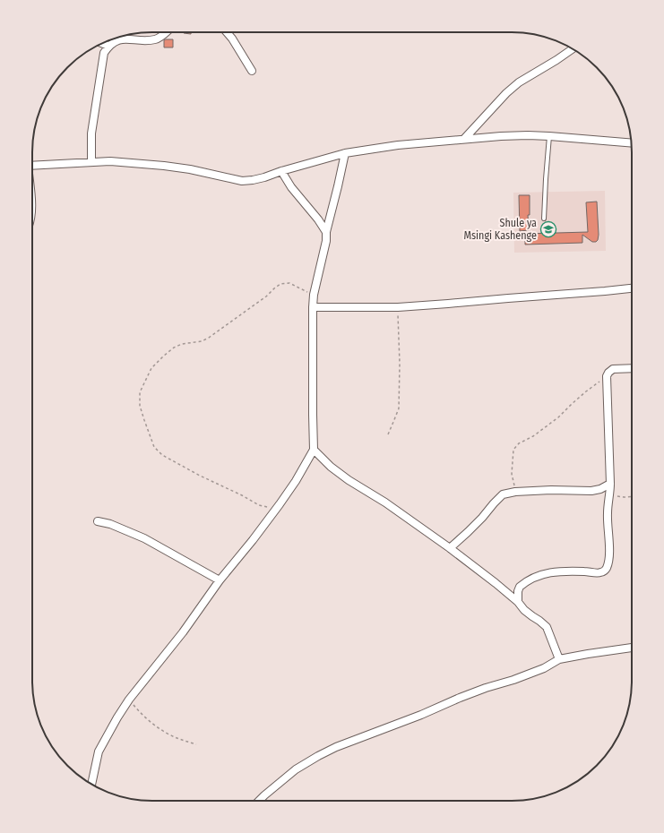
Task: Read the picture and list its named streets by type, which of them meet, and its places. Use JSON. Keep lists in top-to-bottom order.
{
  "places": {
    "school or university": ["Shule ya Msingi Kashenge"]
  }
}
